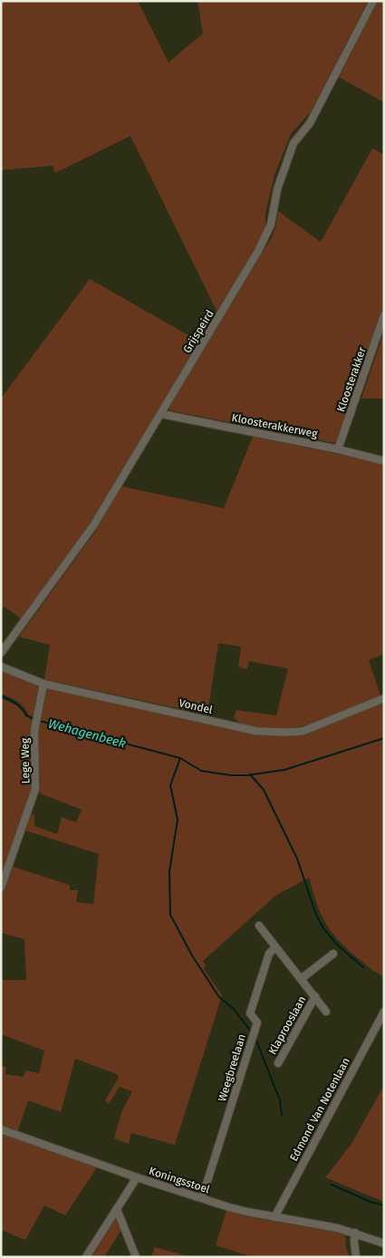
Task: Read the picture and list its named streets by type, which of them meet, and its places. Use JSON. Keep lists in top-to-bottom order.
{
  "streets": {
    "street": [
      "Grijspeird",
      "Kloosterakker",
      "Kloosterakkerweg",
      "Vondel",
      "Lege Weg",
      "Klaprooslaan",
      "Weegbreelaan",
      "Edmond Van Notenlaan",
      "Koningsstoel"
    ]
  },
  "crossings": [
    ["Grijspeird", "Kloosterakkerweg"],
    ["Kloosterakker", "Kloosterakkerweg"],
    ["Vondel", "Lege Weg"],
    ["Klaprooslaan", "Weegbreelaan"],
    ["Weegbreelaan", "Koningsstoel"],
    ["Edmond Van Notenlaan", "Koningsstoel"]
  ],
  "water": ["Wehagenbeek"]
}
